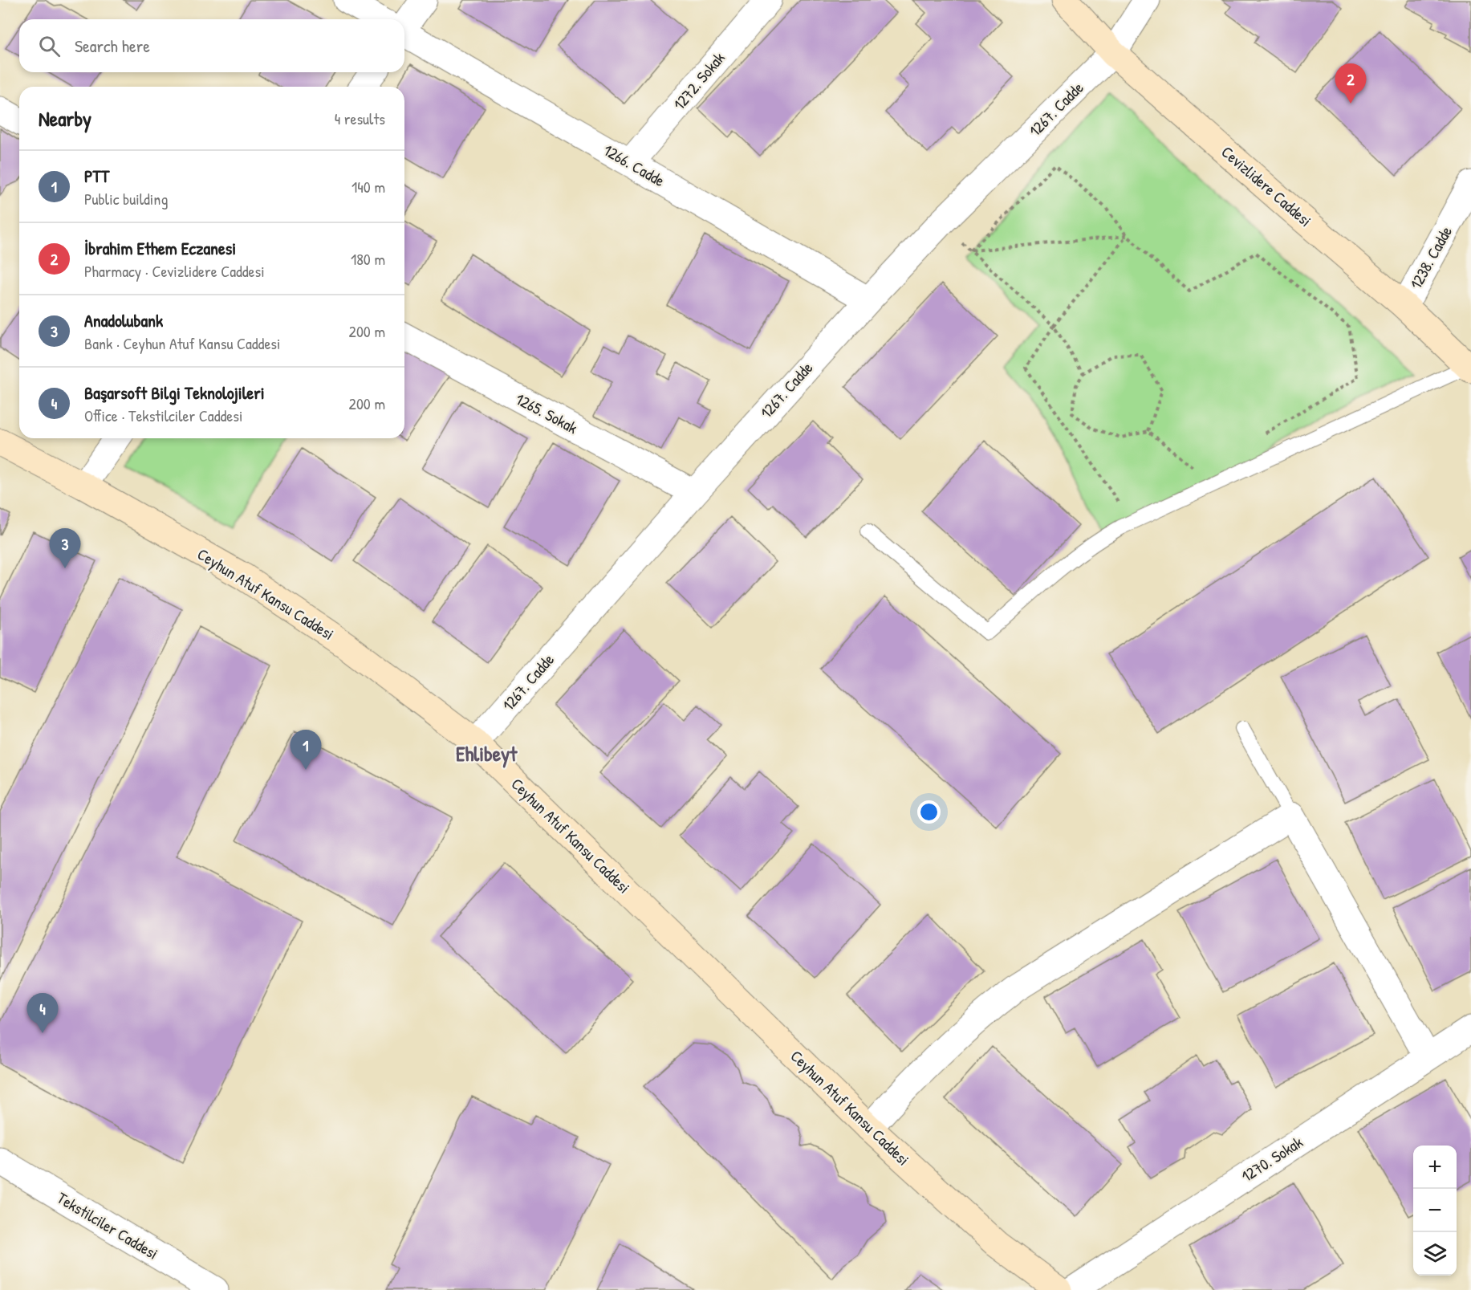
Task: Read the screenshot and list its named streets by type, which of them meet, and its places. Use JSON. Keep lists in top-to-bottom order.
{
  "streets": {
    "main road": ["Cevizlidere Caddesi", "Ceyhun Atuf Kansu Caddesi"],
    "street": [
      "1272. Sokak",
      "1267. Cadde",
      "1266. Cadde",
      "1238. Cadde",
      "1265. Sokak",
      "1270. Sokak",
      "Tekstilciler Caddesi"
    ]
  },
  "crossings": [
    ["1272. Sokak", "1266. Cadde"],
    ["1267. Cadde", "1266. Cadde"],
    ["1267. Cadde", "Cevizlidere Caddesi"],
    ["1267. Cadde", "1265. Sokak"],
    ["1267. Cadde", "Ceyhun Atuf Kansu Caddesi"],
    ["Cevizlidere Caddesi", "1238. Cadde"]
  ],
  "districts": ["Ehlibeyt"],
  "page": {
    "search": "Search here",
    "pins": [
      "2",
      "3",
      "1",
      "4"
    ],
    "heading": ["Nearby", "4 results"],
    "list": [
      {
        "mark": "1",
        "name": "PTT",
        "note": "Public building",
        "value": "140 m"
      },
      {
        "mark": "2",
        "name": "İbrahim Ethem Eczanesi",
        "note": "Pharmacy · Cevizlidere Caddesi",
        "value": "180 m"
      },
      {
        "mark": "3",
        "name": "Anadolubank",
        "note": "Bank · Ceyhun Atuf Kansu Caddesi",
        "value": "200 m"
      },
      {
        "mark": "4",
        "name": "Başarsoft Bilgi Teknolojileri",
        "note": "Office · Tekstilciler Caddesi",
        "value": "200 m"
      }
    ],
    "map_buttons": ["+", "−"]
  }
}
